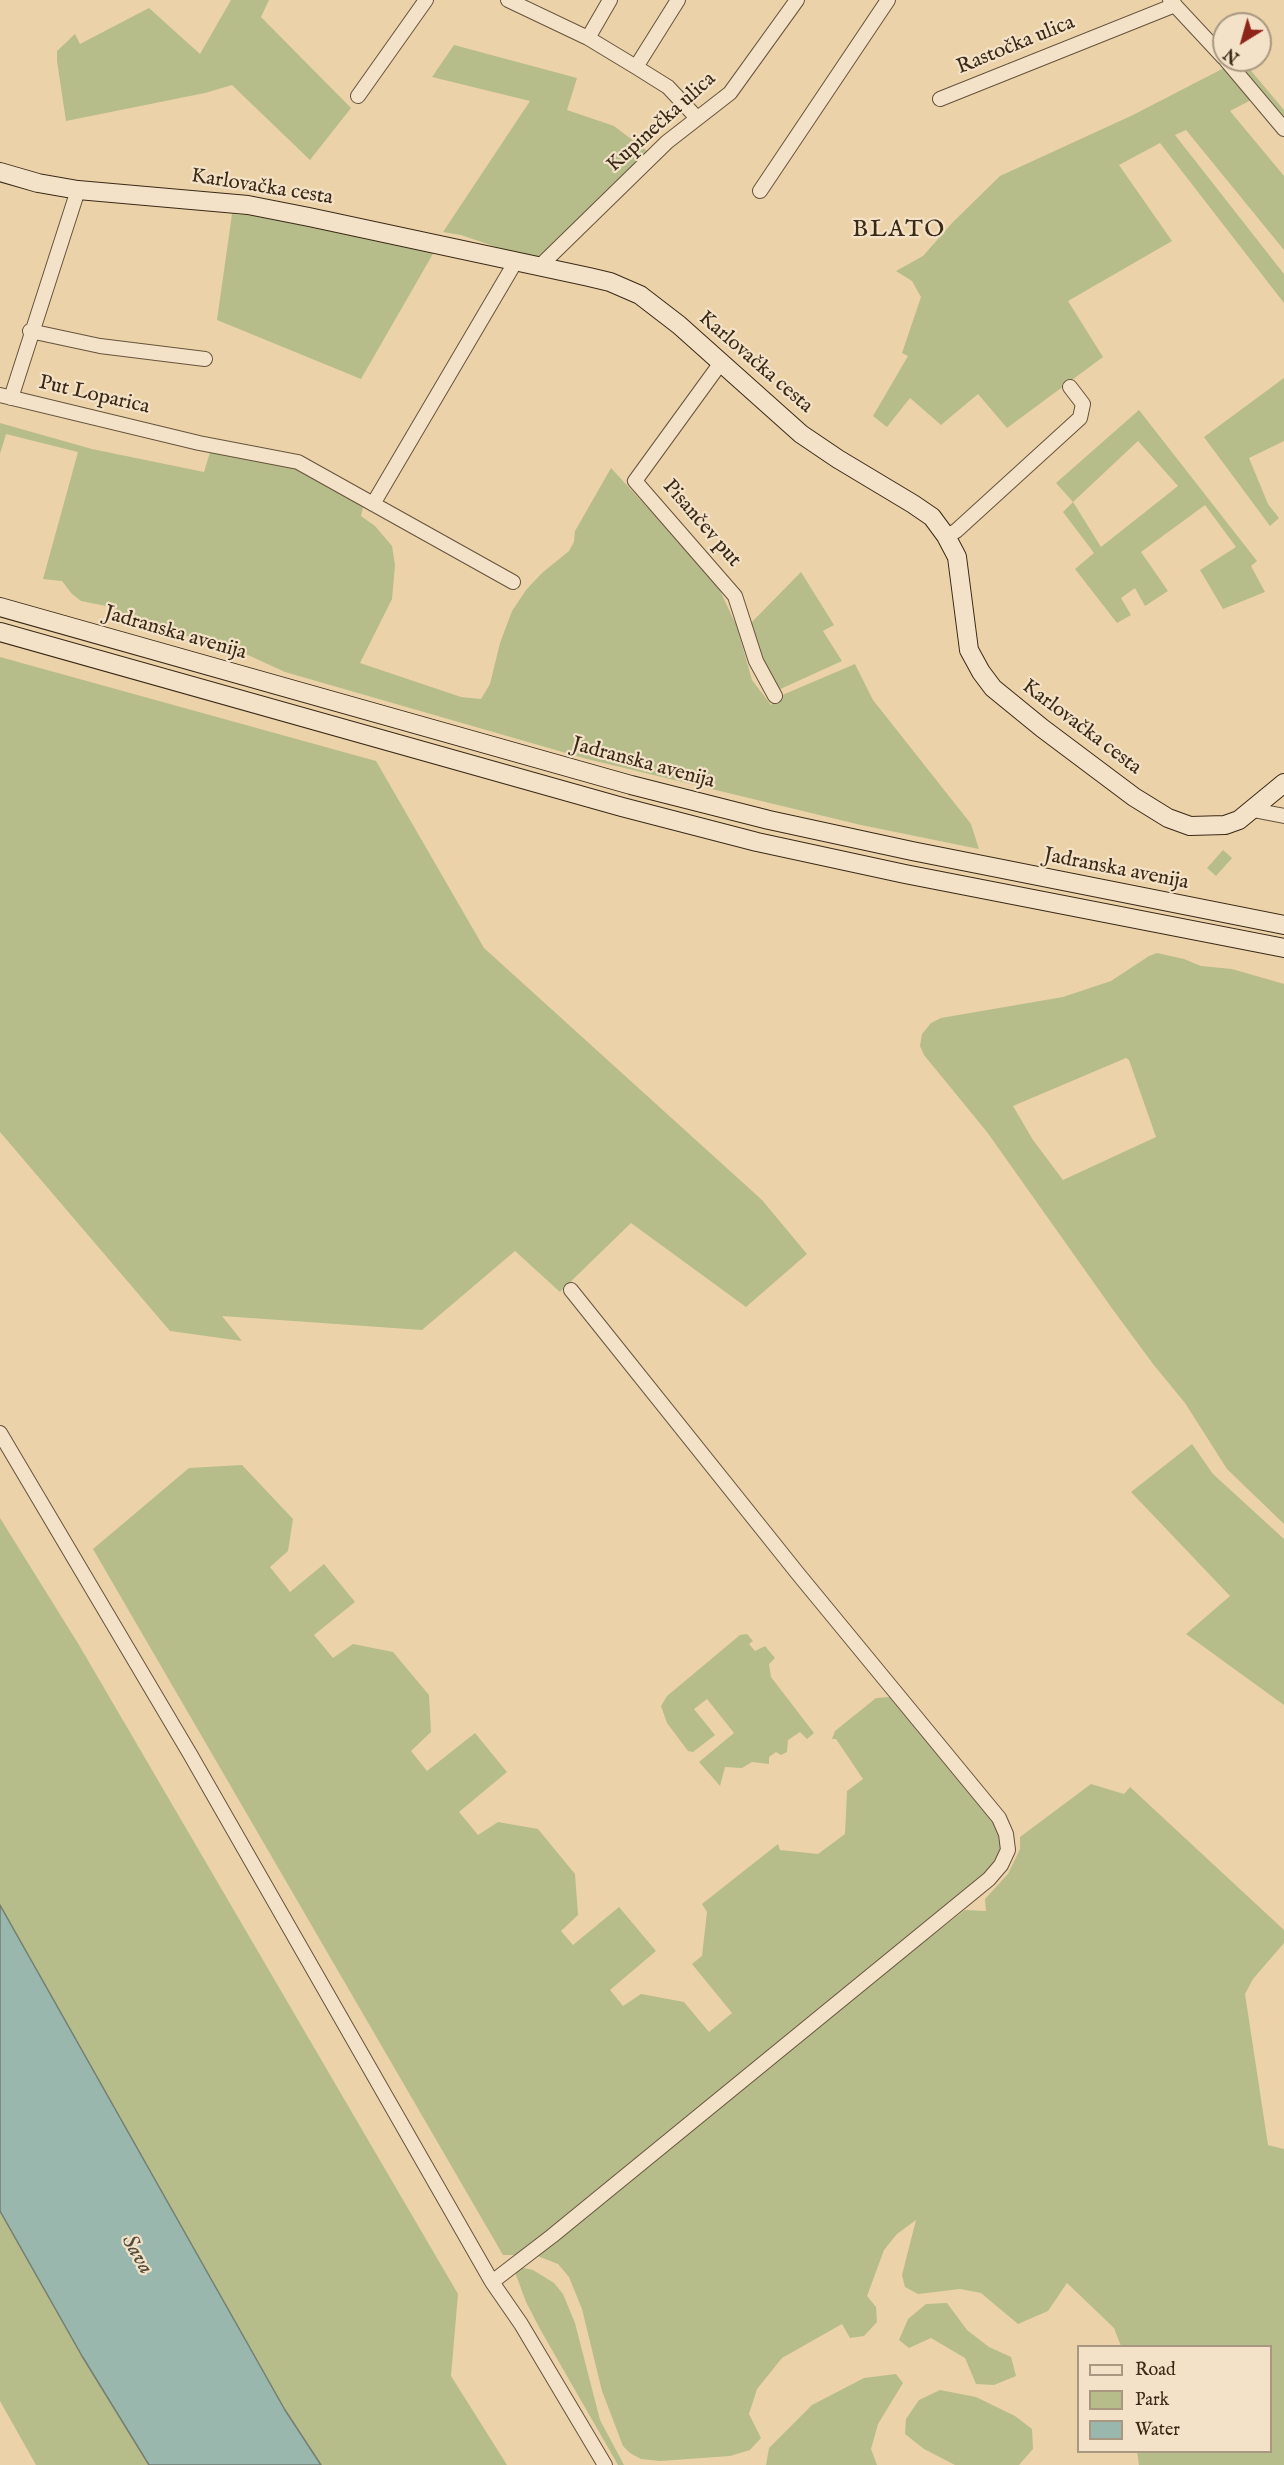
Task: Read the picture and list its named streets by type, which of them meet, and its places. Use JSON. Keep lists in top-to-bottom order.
{
  "streets": {
    "main road": ["Karlovačka cesta", "Jadranska avenija"],
    "street": [
      "Rastočka ulica",
      "Kupinečka ulica",
      "Put Loparica",
      "Pisančev put"
    ]
  },
  "crossings": [
    ["Kupinečka ulica", "Karlovačka cesta"],
    ["Karlovačka cesta", "Put Loparica"],
    ["Karlovačka cesta", "Pisančev put"]
  ],
  "districts": ["BLATO"],
  "water": ["Sava"],
  "legend": ["Road", "Park", "Water"],
  "north": "bottom left"
}
